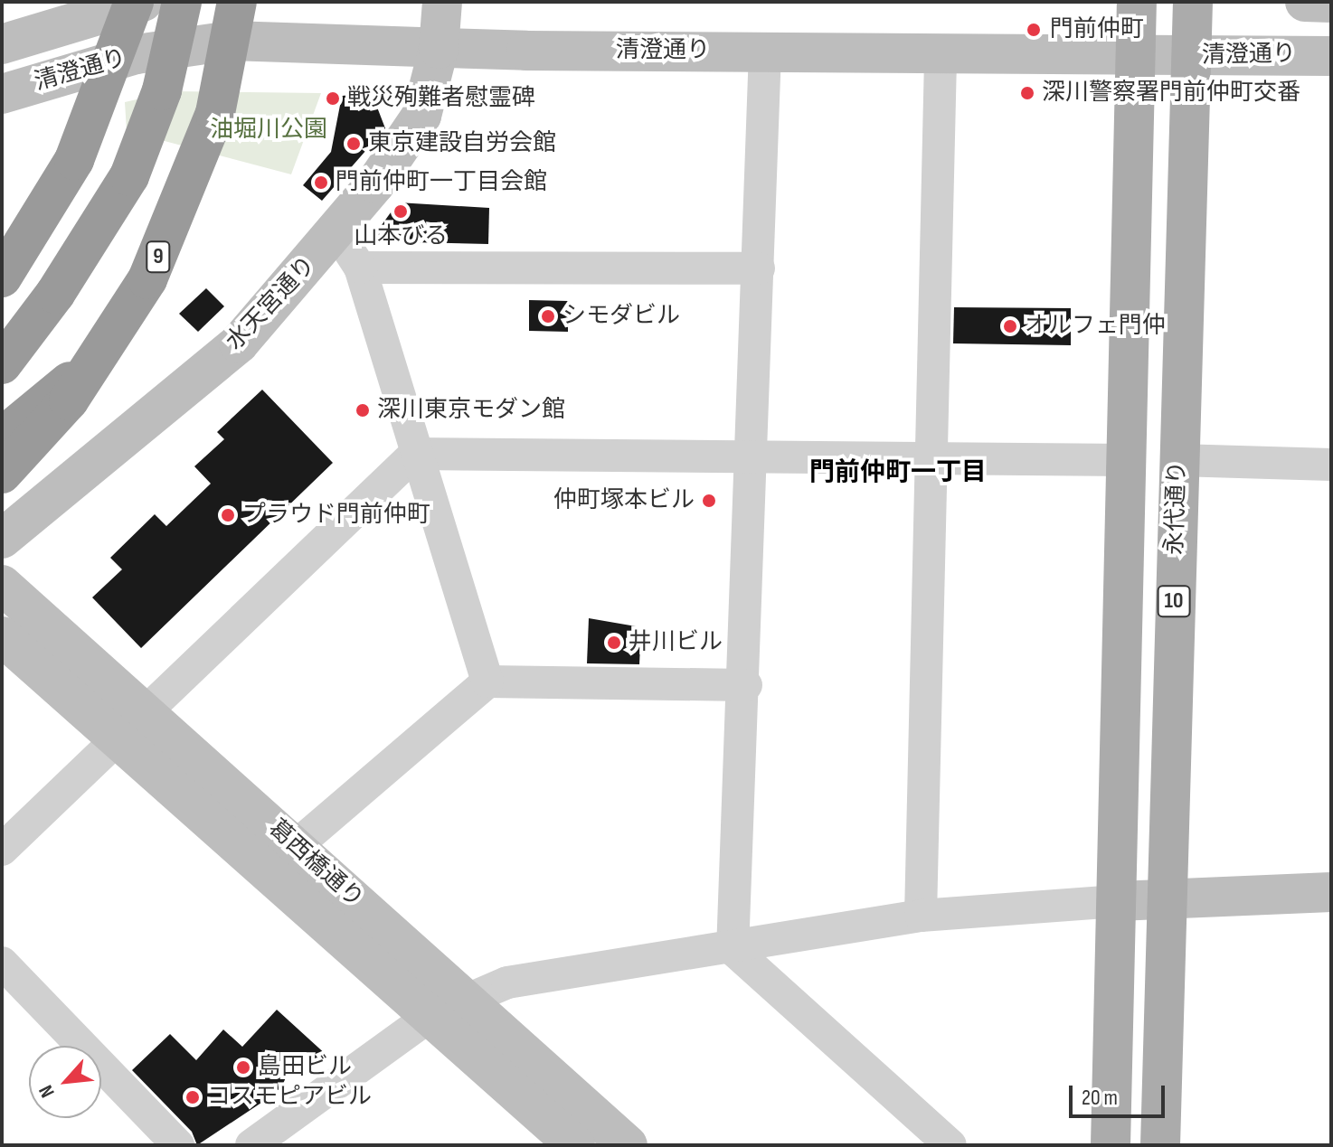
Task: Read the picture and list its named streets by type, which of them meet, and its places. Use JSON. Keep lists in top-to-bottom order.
{
  "streets": {
    "highway": ["9"],
    "main road": [
      "清澄通り",
      "水天宮通り",
      "永代通り",
      "10",
      "葛西橋通り"
    ]
  },
  "crossings": [
    ["清澄通り", "水天宮通り"],
    ["清澄通り", "永代通り"]
  ],
  "districts": ["門前仲町一丁目"],
  "parks": ["油堀川公園"],
  "places": [
    "門前仲町",
    "深川警察署門前仲町交番",
    "戦災殉難者慰霊碑",
    "東京建設自労会館",
    "門前仲町一丁目会館",
    "山本びる",
    "シモダビル",
    "オルフェ門仲",
    "深川東京モダン館",
    "仲町塚本ビル",
    "プラウド門前仲町",
    "井川ビル",
    "島田ビル",
    "コスモピアビル"
  ],
  "scale_bar": "20 m",
  "north": "bottom left"
}
